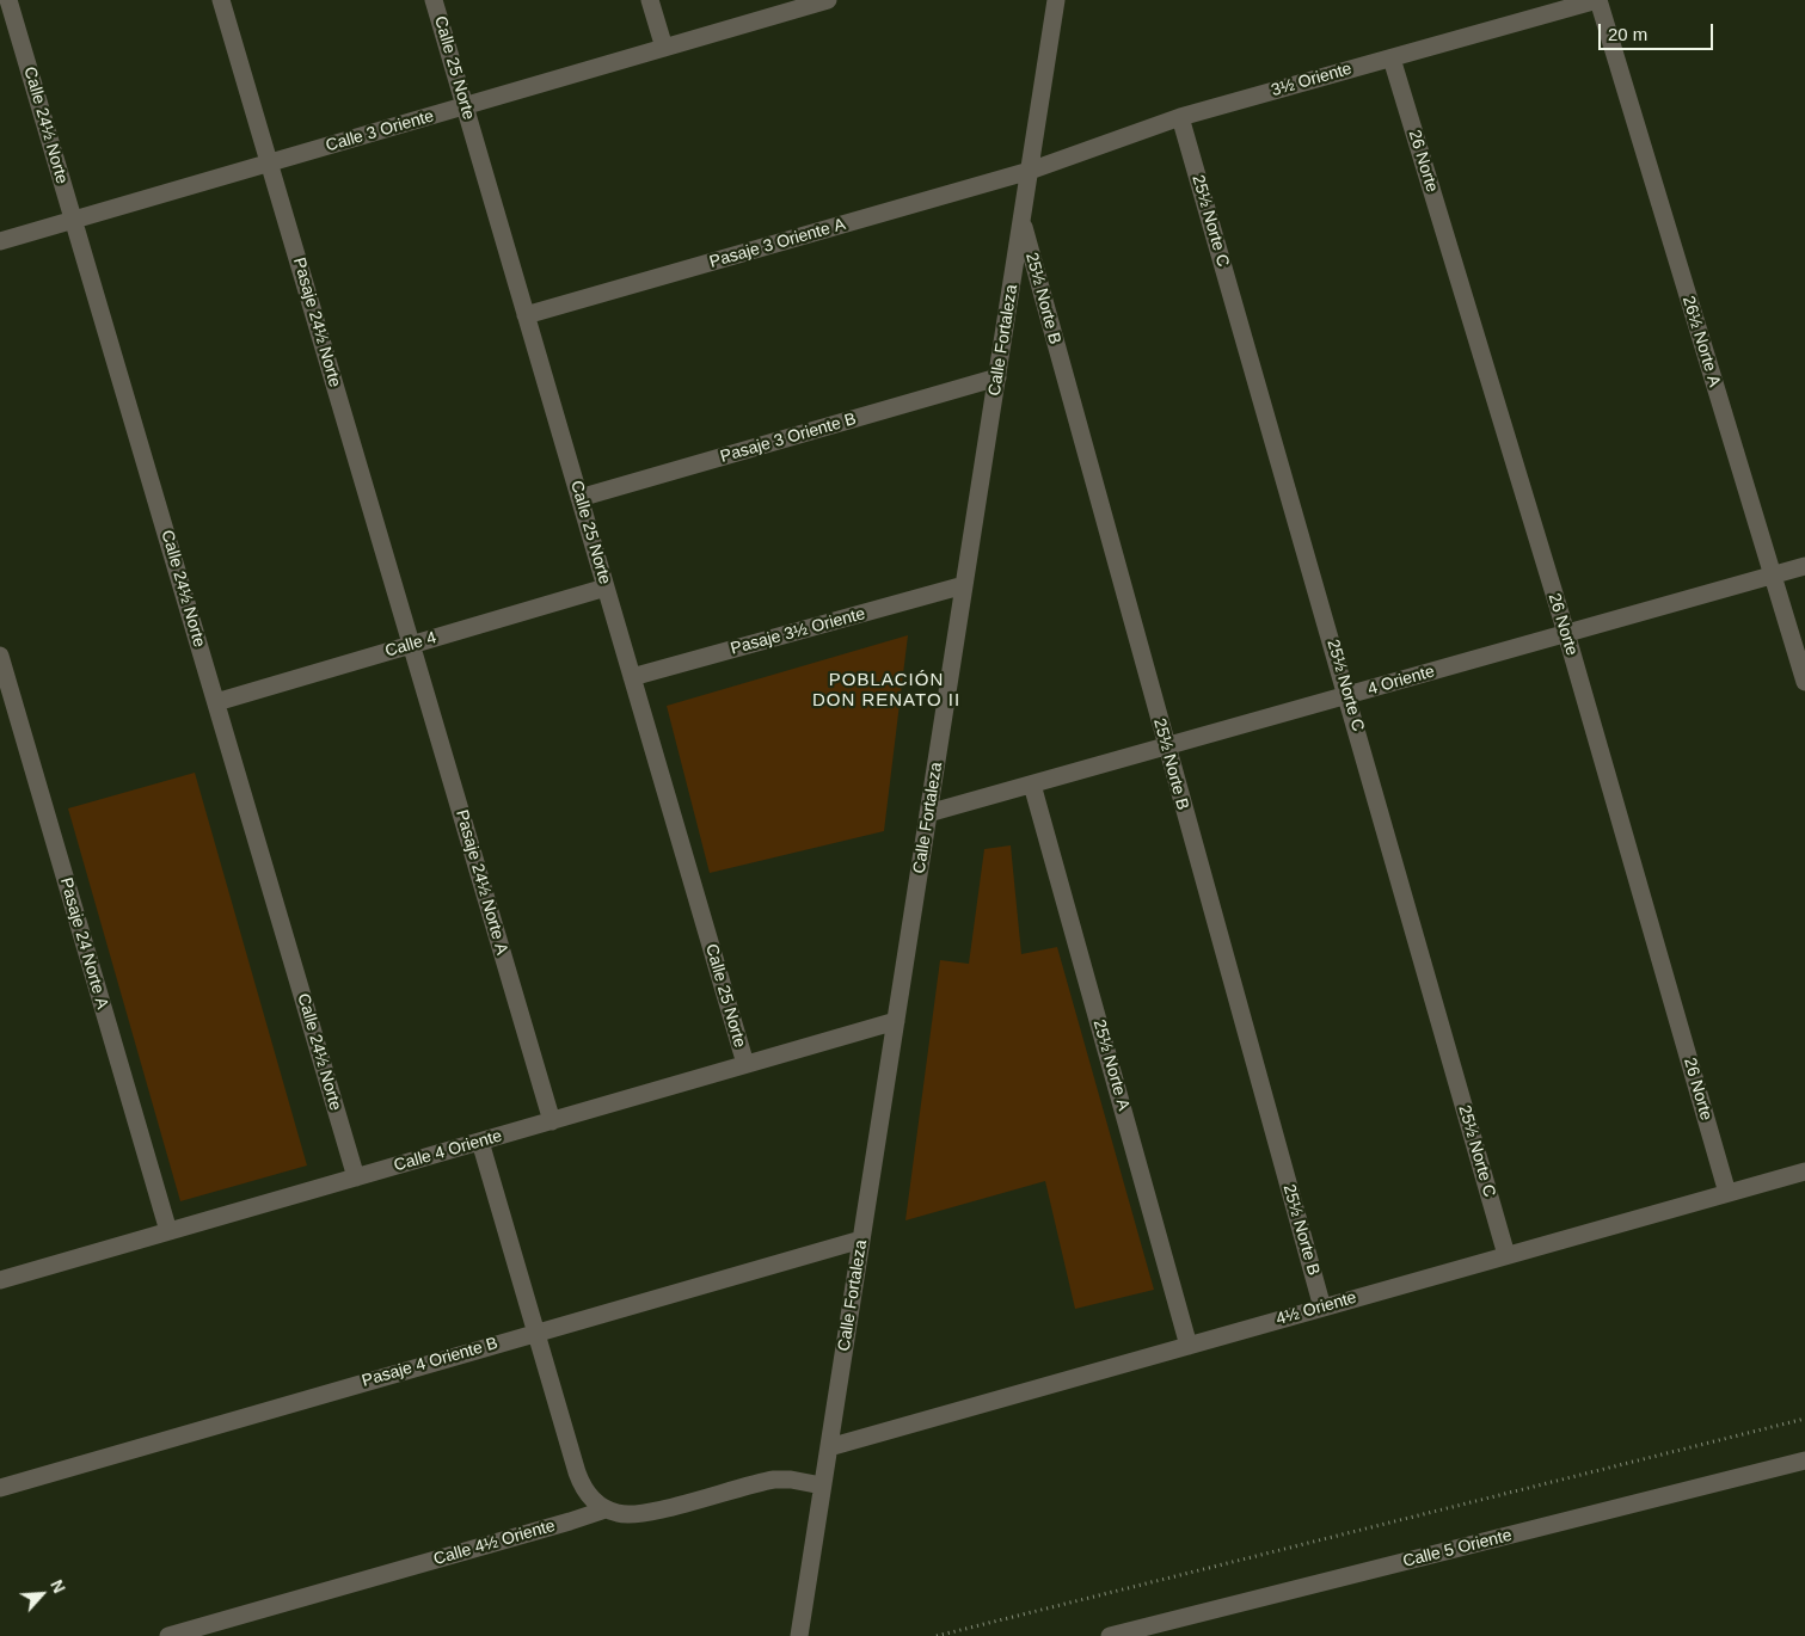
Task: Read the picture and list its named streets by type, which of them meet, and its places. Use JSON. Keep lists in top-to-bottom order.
{
  "streets": {
    "street": [
      "Calle 25 Norte",
      "3½ Oriente",
      "Calle 24½ Norte",
      "Calle 3 Oriente",
      "26 Norte",
      "25½ Norte C",
      "Pasaje 3 Oriente A",
      "25½ Norte B",
      "Pasaje 24½ Norte",
      "Calle Fortaleza",
      "26½ Norte A",
      "Pasaje 3 Oriente B",
      "Pasaje 3½ Oriente",
      "Calle 4",
      "4 Oriente",
      "Pasaje 24½ Norte A",
      "Pasaje 24 Norte A",
      "25½ Norte A",
      "Calle 4 Oriente",
      "4½ Oriente",
      "Pasaje 4 Oriente B",
      "Calle 4½ Oriente",
      "Calle 5 Oriente"
    ]
  },
  "crossings": [
    ["Calle 25 Norte", "Calle 3 Oriente"],
    ["Calle 25 Norte", "Pasaje 3 Oriente A"],
    ["Calle 25 Norte", "Pasaje 3 Oriente B"],
    ["Calle 25 Norte", "Pasaje 3½ Oriente"],
    ["Calle 25 Norte", "Calle 4"],
    ["Calle 25 Norte", "Calle 4 Oriente"],
    ["3½ Oriente", "26 Norte"],
    ["3½ Oriente", "25½ Norte C"],
    ["3½ Oriente", "Pasaje 3 Oriente A"],
    ["3½ Oriente", "Calle Fortaleza"],
    ["3½ Oriente", "26½ Norte A"],
    ["Calle 24½ Norte", "Calle 3 Oriente"],
    ["Calle 24½ Norte", "Calle 4"],
    ["Calle 24½ Norte", "Calle 4 Oriente"],
    ["Calle 3 Oriente", "Pasaje 24½ Norte"],
    ["26 Norte", "4 Oriente"],
    ["26 Norte", "4½ Oriente"],
    ["25½ Norte C", "4 Oriente"],
    ["25½ Norte C", "4½ Oriente"],
    ["Pasaje 3 Oriente A", "Calle Fortaleza"],
    ["25½ Norte B", "Calle Fortaleza"],
    ["25½ Norte B", "4 Oriente"],
    ["25½ Norte B", "4½ Oriente"],
    ["Pasaje 24½ Norte", "Calle 4"],
    ["Pasaje 24½ Norte", "Pasaje 24½ Norte A"],
    ["Calle Fortaleza", "Pasaje 3 Oriente B"],
    ["Calle Fortaleza", "Pasaje 3½ Oriente"],
    ["Calle Fortaleza", "4 Oriente"],
    ["Calle Fortaleza", "Calle 4 Oriente"],
    ["Calle Fortaleza", "4½ Oriente"],
    ["Calle Fortaleza", "Pasaje 4 Oriente B"],
    ["Calle Fortaleza", "Calle 4½ Oriente"],
    ["26½ Norte A", "4 Oriente"],
    ["Calle 4", "Pasaje 24½ Norte A"],
    ["4 Oriente", "25½ Norte A"],
    ["Pasaje 24½ Norte A", "Calle 4 Oriente"],
    ["Pasaje 24 Norte A", "Calle 4 Oriente"],
    ["25½ Norte A", "4½ Oriente"]
  ],
  "districts": ["POBLACIÓN DON RENATO II"],
  "scale_bar": "20 m",
  "north": "top right"
}
